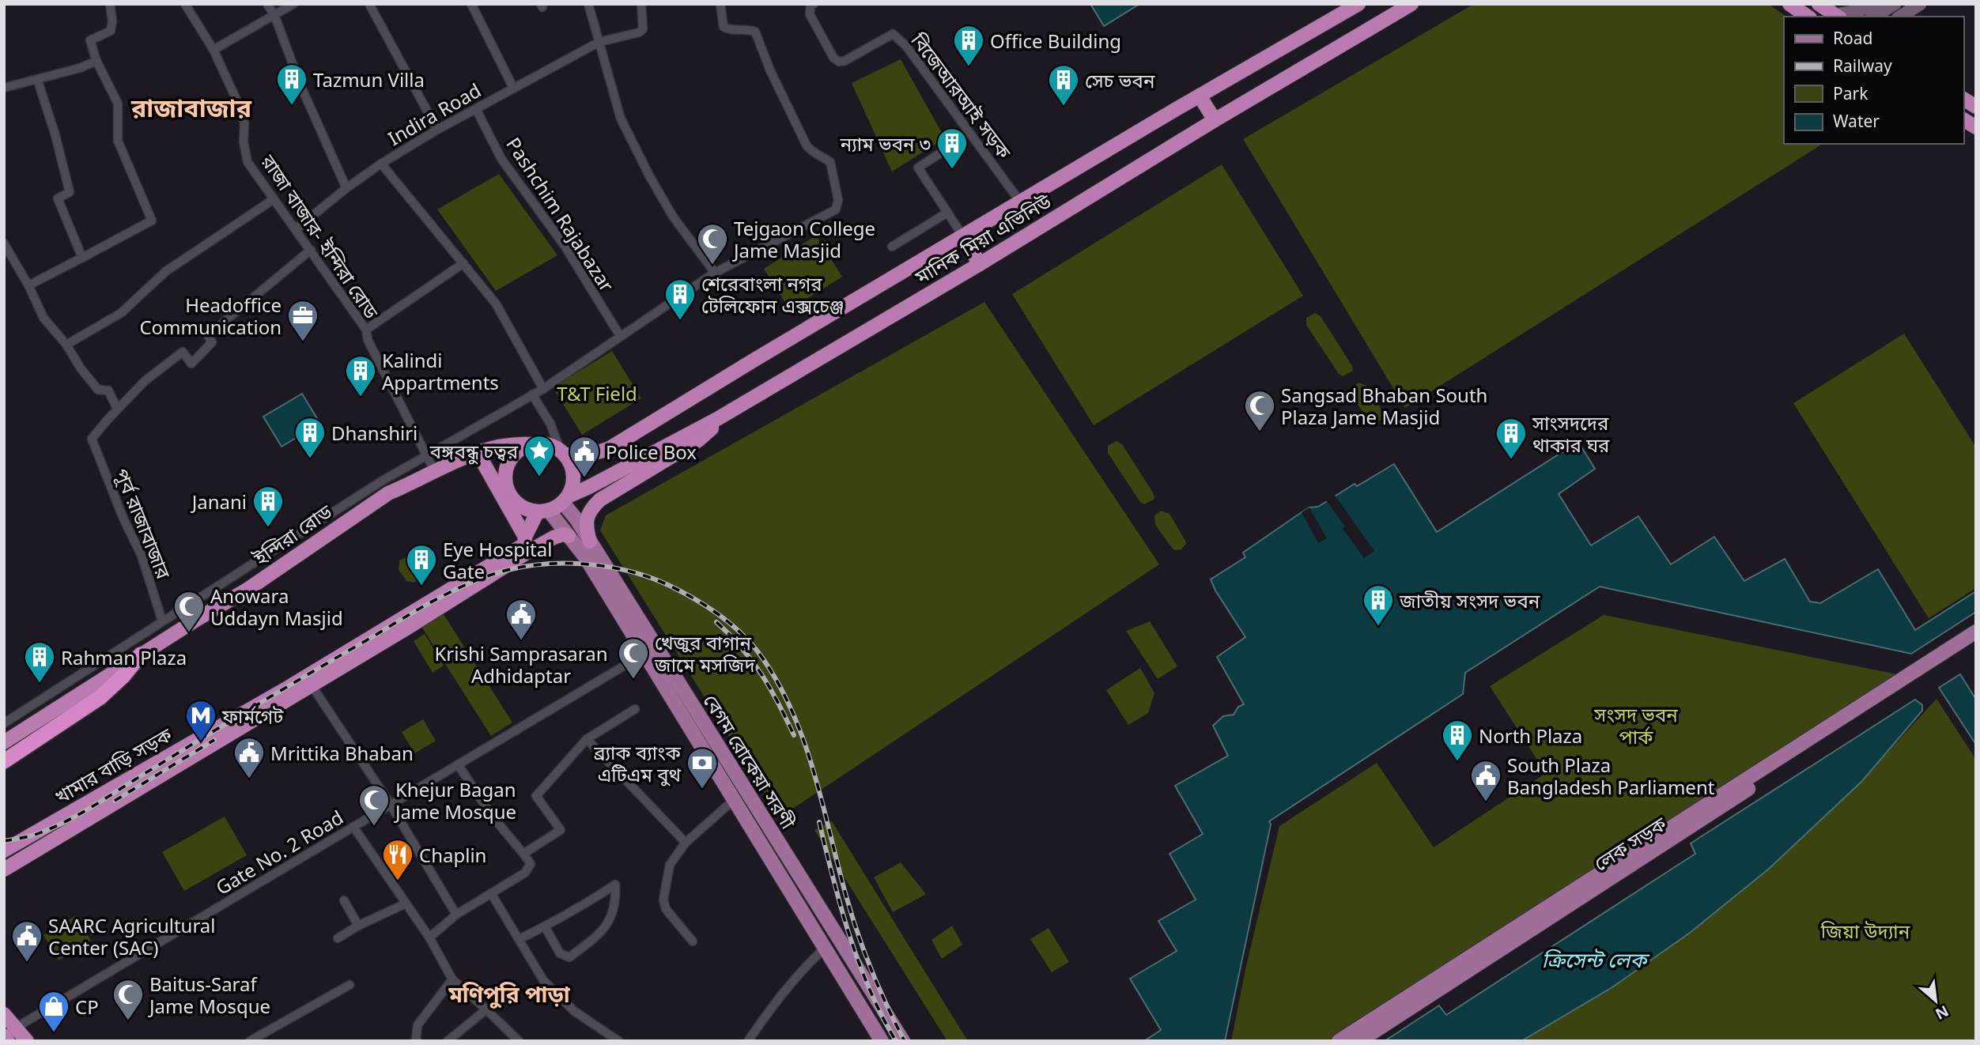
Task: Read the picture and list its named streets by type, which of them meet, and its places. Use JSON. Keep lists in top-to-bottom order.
{
  "streets": {
    "highway": ["মানিক মিয়া এভিনিউ", "ইন্দিরা রোড", "খামার বাড়ি সড়ক"],
    "main road": ["বেগম রোকেয়া সরণী", "লেক সড়ক"],
    "street": [
      "বিজেআরআই সড়ক",
      "Indira Road",
      "Pashchim Rajabazar",
      "রাজা বাজার- ইন্দিরা রোড",
      "পূর্ব রাজাবাজার",
      "Gate No. 2 Road"
    ]
  },
  "crossings": [
    ["বিজেআরআই সড়ক", "মানিক মিয়া এভিনিউ"],
    ["Indira Road", "Pashchim Rajabazar"],
    ["Indira Road", "রাজা বাজার- ইন্দিরা রোড"],
    ["রাজা বাজার- ইন্দিরা রোড", "ইন্দিরা রোড"],
    ["মানিক মিয়া এভিনিউ", "ইন্দিরা রোড"],
    ["মানিক মিয়া এভিনিউ", "বেগম রোকেয়া সরণী"],
    ["মানিক মিয়া এভিনিউ", "খামার বাড়ি সড়ক"],
    ["পূর্ব রাজাবাজার", "ইন্দিরা রোড"],
    ["ইন্দিরা রোড", "বেগম রোকেয়া সরণী"],
    ["ইন্দিরা রোড", "খামার বাড়ি সড়ক"],
    ["বেগম রোকেয়া সরণী", "খামার বাড়ি সড়ক"],
    ["বেগম রোকেয়া সরণী", "Gate No. 2 Road"]
  ],
  "districts": ["রাজাবাজার", "মণিপুরি পাড়া"],
  "water": ["ক্রিসেন্ট লেক"],
  "parks": ["T&T Field", "সংসদ ভবন পার্ক", "জিয়া উদ্যান"],
  "places": {
    "building": [
      "Office Building",
      "Tazmun Villa",
      "সেচ ভবন",
      "ন্যাম ভবন ৩",
      "শেরেবাংলা নগর টেলিফোন এক্সচেঞ্জ",
      "Kalindi Appartments",
      "Dhanshiri",
      "সাংসদদের থাকার ঘর",
      "Janani",
      "Eye Hospital Gate",
      "জাতীয় সংসদ ভবন",
      "Rahman Plaza",
      "North Plaza"
    ],
    "mosque": [
      "Tejgaon College Jame Masjid",
      "Sangsad Bhaban South Plaza Jame Masjid",
      "Anowara Uddayn Masjid",
      "খেজুর বাগান জামে মসজিদ",
      "Khejur Bagan Jame Mosque",
      "Baitus-Saraf Jame Mosque"
    ],
    "office": ["Headoffice Communication"],
    "place": ["বঙ্গবন্ধু চত্বর"],
    "public building": [
      "Police Box",
      "Krishi Samprasaran Adhidaptar",
      "Mrittika Bhaban",
      "South Plaza Bangladesh Parliament",
      "SAARC Agricultural Center (SAC)"
    ],
    "metro station": ["ফার্মগেট"],
    "bank": ["ব্র্যাক ব্যাংক এটিএম বুথ"],
    "restaurant": ["Chaplin"],
    "shop": ["CP"]
  },
  "legend": [
    "Road",
    "Railway",
    "Park",
    "Water"
  ],
  "north": "bottom right"
}
